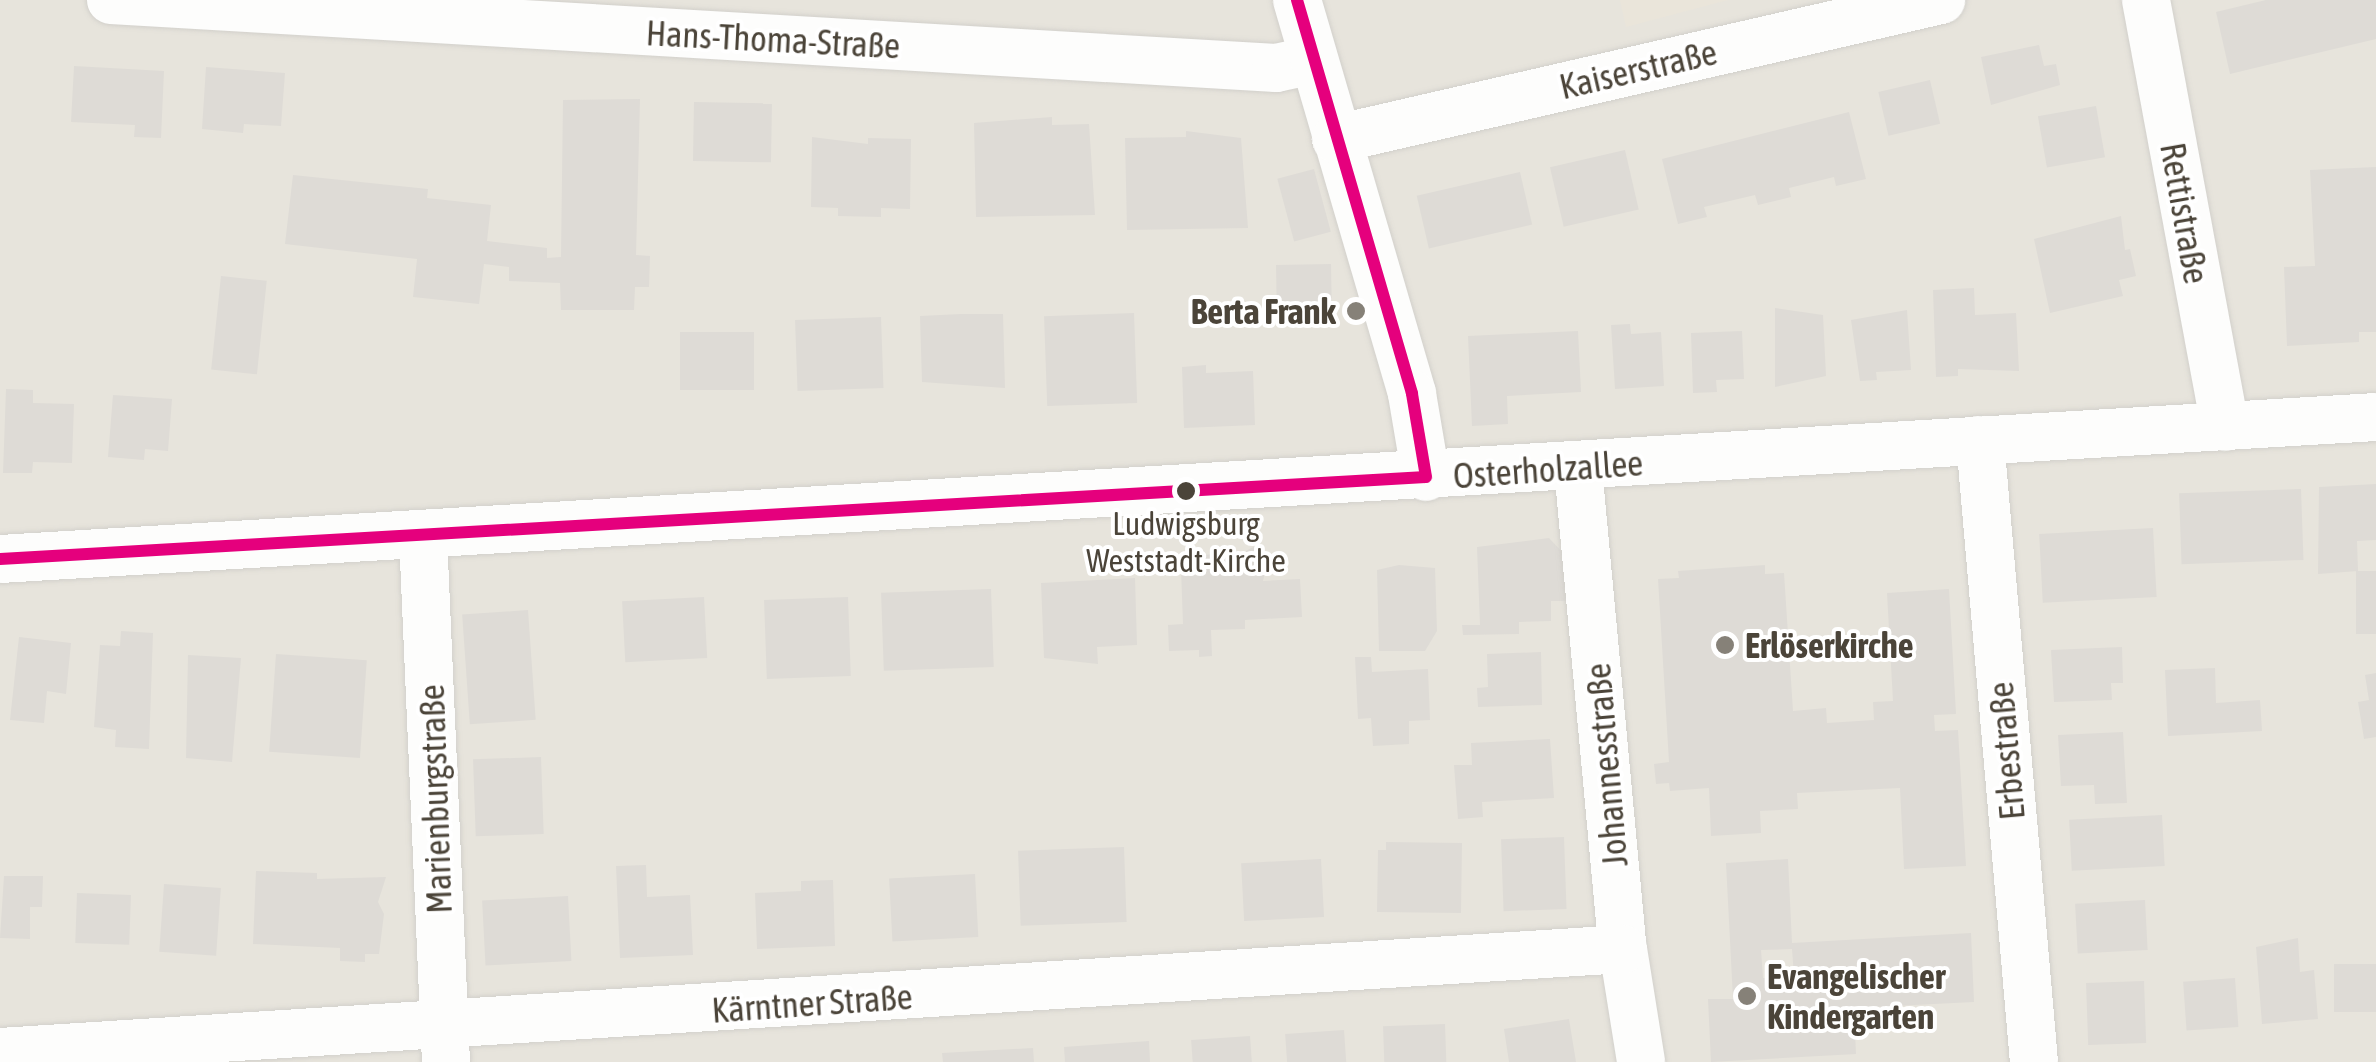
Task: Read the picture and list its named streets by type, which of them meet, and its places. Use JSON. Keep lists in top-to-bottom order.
{
  "streets": {
    "street": [
      "Hans-Thoma-Straße",
      "Kaiserstraße",
      "Rettistraße",
      "Osterholzallee",
      "Erbestraße",
      "Johannesstraße",
      "Marienburgstraße",
      "Kärntner Straße"
    ]
  },
  "crossings": [
    ["Rettistraße", "Osterholzallee"],
    ["Osterholzallee", "Erbestraße"],
    ["Osterholzallee", "Johannesstraße"],
    ["Osterholzallee", "Marienburgstraße"],
    ["Johannesstraße", "Kärntner Straße"],
    ["Marienburgstraße", "Kärntner Straße"]
  ],
  "places": [
    "Berta Frank",
    "Ludwigsburg Weststadt-Kirche",
    "Erlöserkirche",
    "Evangelischer Kindergarten"
  ]
}
